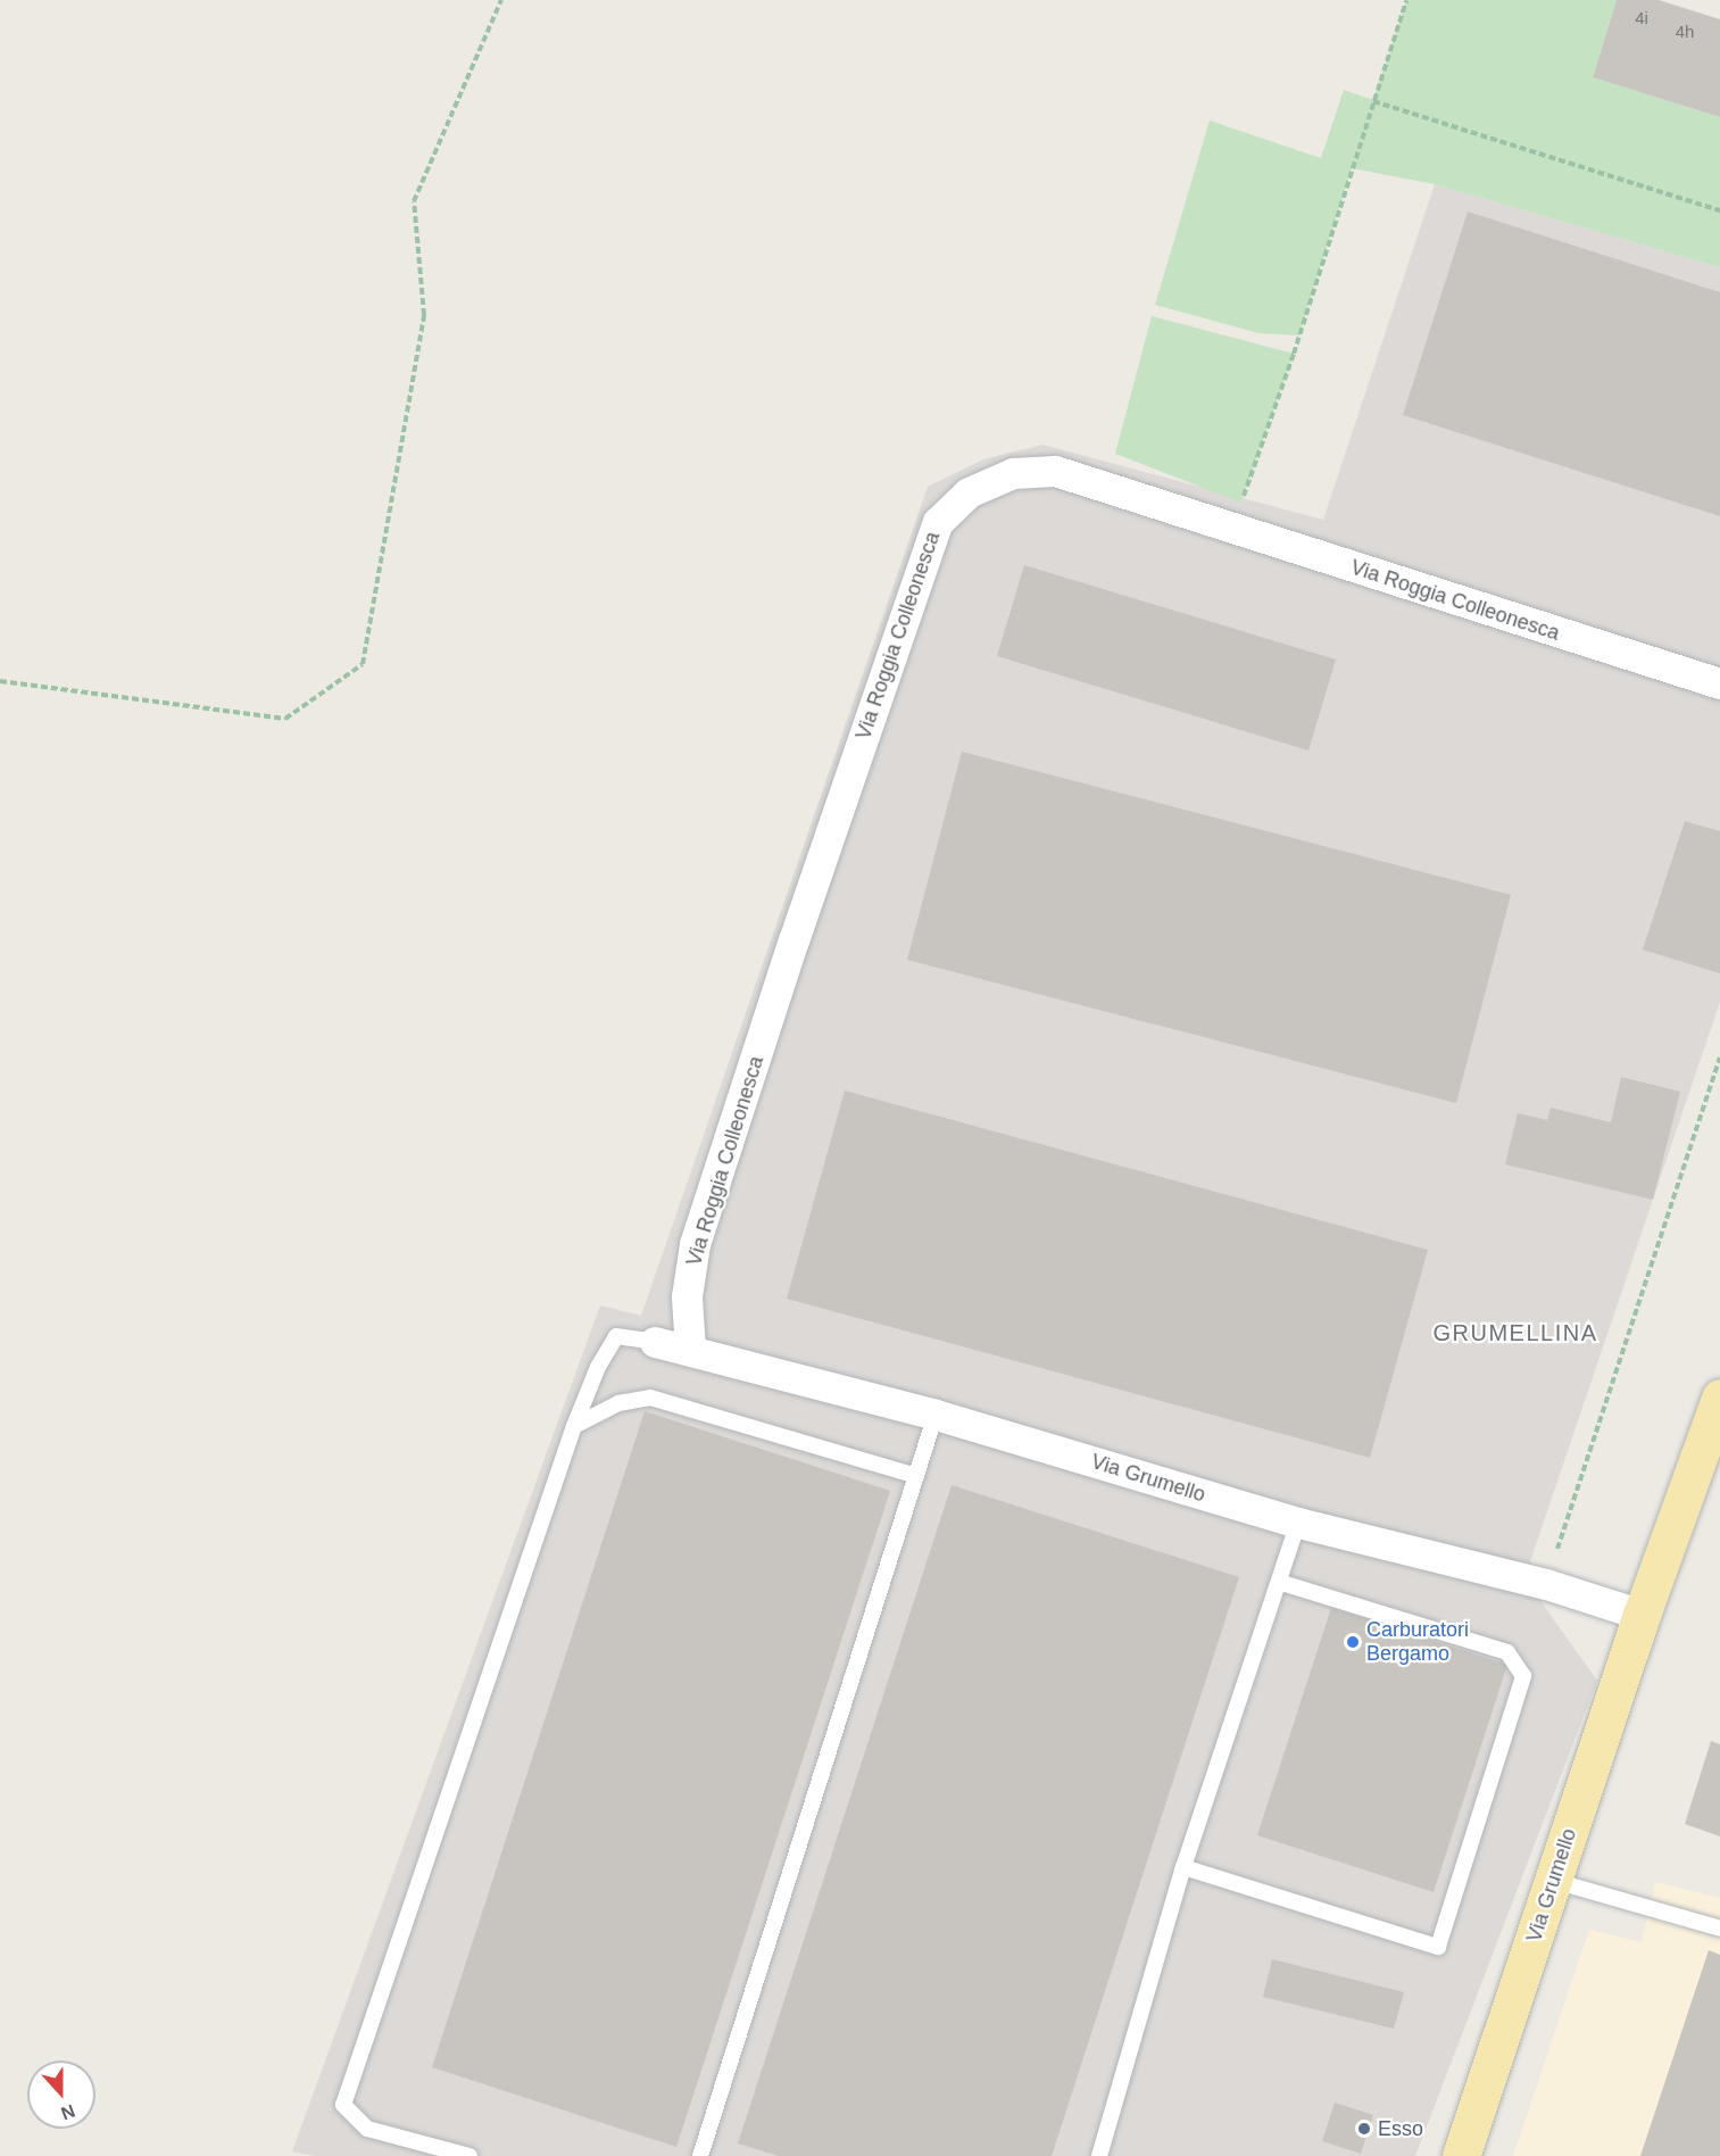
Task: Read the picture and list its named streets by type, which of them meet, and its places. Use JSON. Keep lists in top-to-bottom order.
{
  "streets": {
    "main road": ["Via Grumello"],
    "street": ["Via Roggia Colleonesca"]
  },
  "crossings": [
    ["Via Roggia Colleonesca", "Via Grumello"]
  ],
  "districts": ["GRUMELLINA"],
  "places": ["Carburatori Bergamo", "Esso"],
  "house_numbers": ["4i", "4h"],
  "north": "bottom"
}
